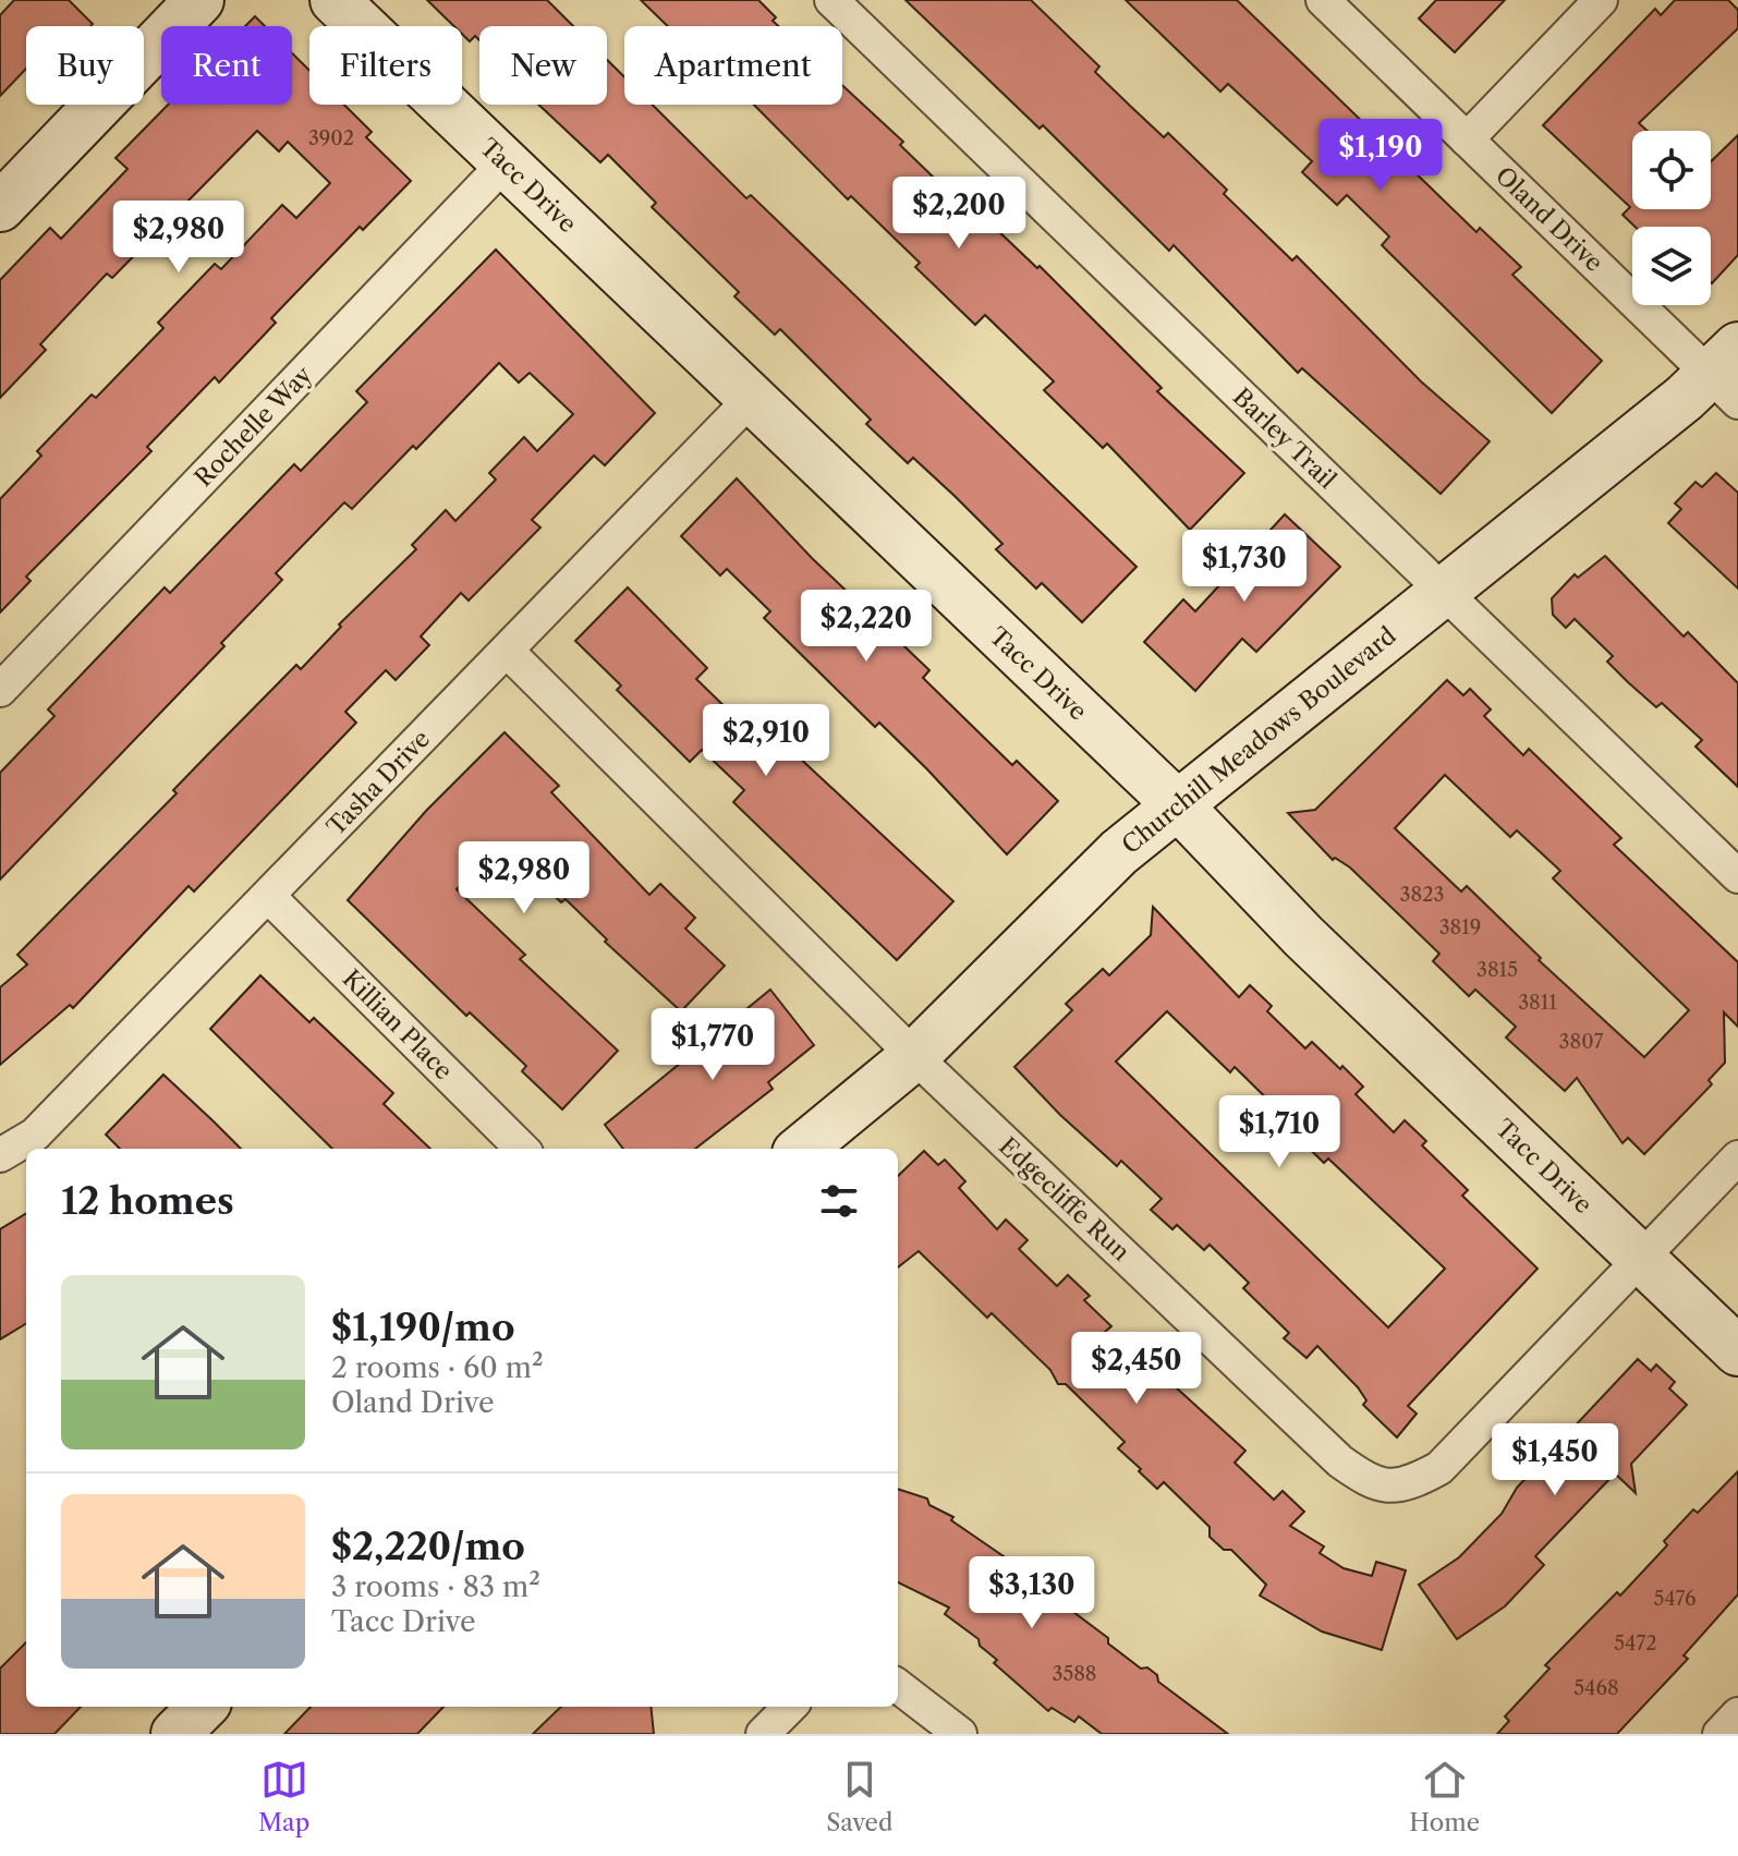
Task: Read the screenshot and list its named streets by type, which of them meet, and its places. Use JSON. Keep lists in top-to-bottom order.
{
  "streets": {
    "street": [
      "Tacc Drive",
      "Oland Drive",
      "Rochelle Way",
      "Barley Trail",
      "Churchill Meadows Boulevard",
      "Tasha Drive",
      "Killian Place",
      "Edgecliffe Run"
    ]
  },
  "crossings": [
    ["Tacc Drive", "Rochelle Way"],
    ["Tacc Drive", "Churchill Meadows Boulevard"],
    ["Tacc Drive", "Tasha Drive"],
    ["Tacc Drive", "Edgecliffe Run"],
    ["Oland Drive", "Churchill Meadows Boulevard"],
    ["Barley Trail", "Churchill Meadows Boulevard"],
    ["Churchill Meadows Boulevard", "Edgecliffe Run"],
    ["Tasha Drive", "Killian Place"],
    ["Tasha Drive", "Edgecliffe Run"]
  ],
  "house_numbers": [
    "3902",
    "3823",
    "3819",
    "3815",
    "3811",
    "3807",
    "5476",
    "5472",
    "3588",
    "5468"
  ],
  "page": {
    "chip": [
      "Buy",
      "Rent",
      "Filters",
      "New",
      "Apartment"
    ],
    "price": [
      "$1,190",
      "$2,200",
      "$2,980",
      "$1,730",
      "$2,220",
      "$2,910",
      "$2,980",
      "$1,770",
      "$1,710",
      "$2,450",
      "$1,450",
      "$3,130"
    ],
    "heading": "12 homes",
    "list": [
      {
        "name": "$1,190/mo",
        "note": "2 rooms · 60 m² · Oland Drive"
      },
      {
        "name": "$2,220/mo",
        "note": "3 rooms · 83 m² · Tacc Drive"
      }
    ],
    "tabs": ["Map", "Saved", "Home"]
  }
}
